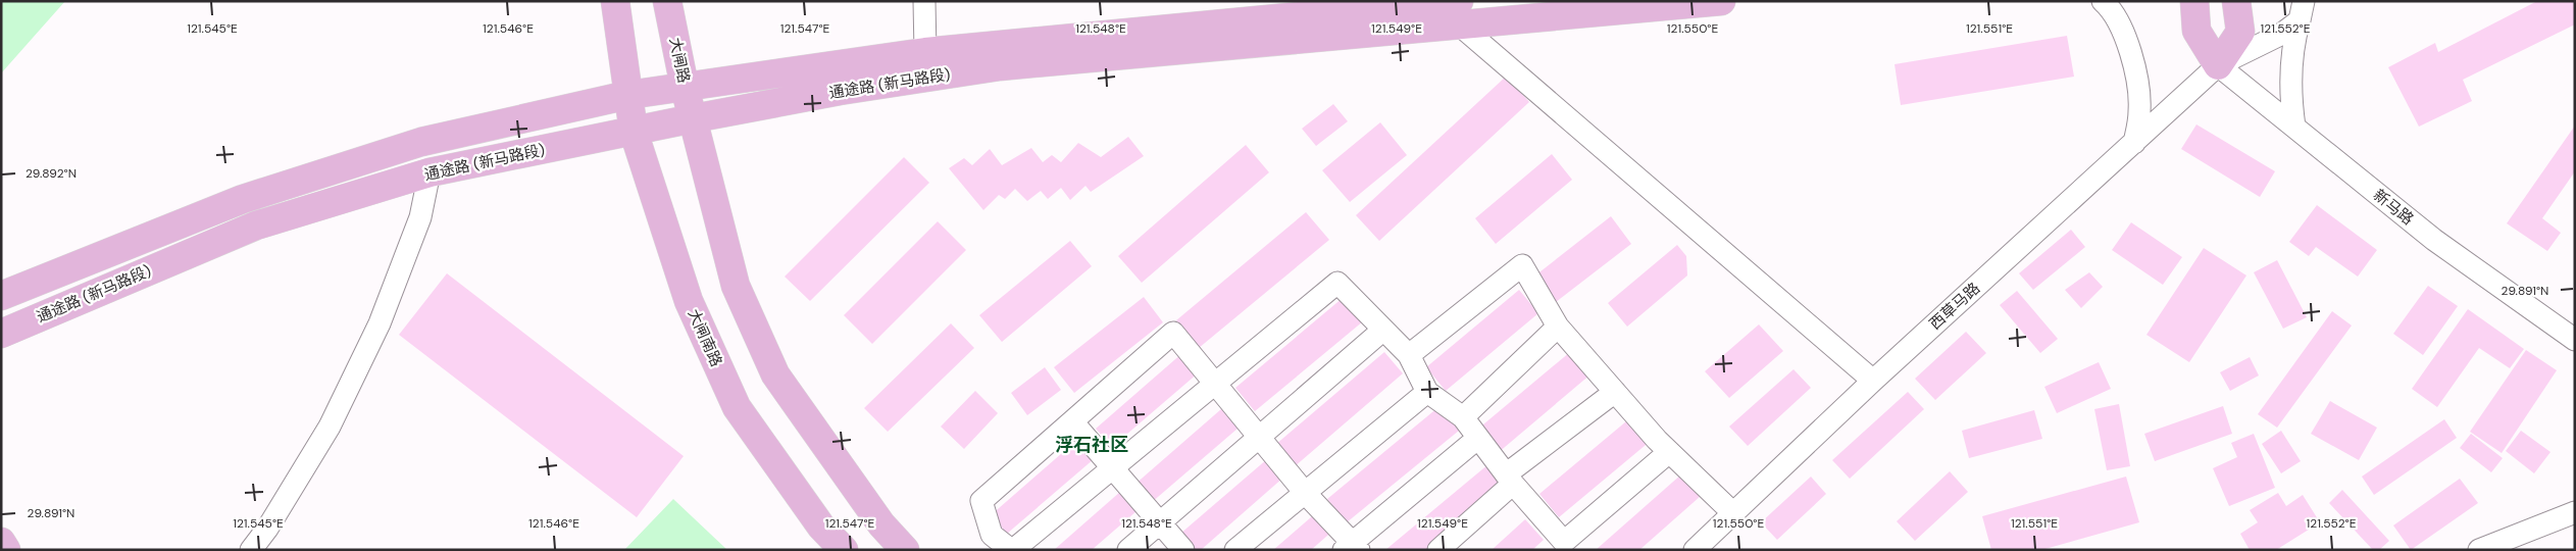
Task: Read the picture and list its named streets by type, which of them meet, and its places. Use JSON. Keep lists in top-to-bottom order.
{
  "streets": {
    "main road": ["大闸路", "通途路 (新马路段)", "大闸南路"],
    "street": ["新马路", "西草马路"]
  },
  "crossings": [
    ["大闸路", "通途路 (新马路段)"],
    ["通途路 (新马路段)", "大闸南路"],
    ["新马路", "西草马路"]
  ],
  "districts": ["浮石社区"],
  "coordinates": [
    "121.545°E",
    "121.546°E",
    "121.547°E",
    "121.548°E",
    "121.549°E",
    "121.550°E",
    "121.551°E",
    "121.552°E",
    "29.892°N",
    "29.891°N"
  ]
}
